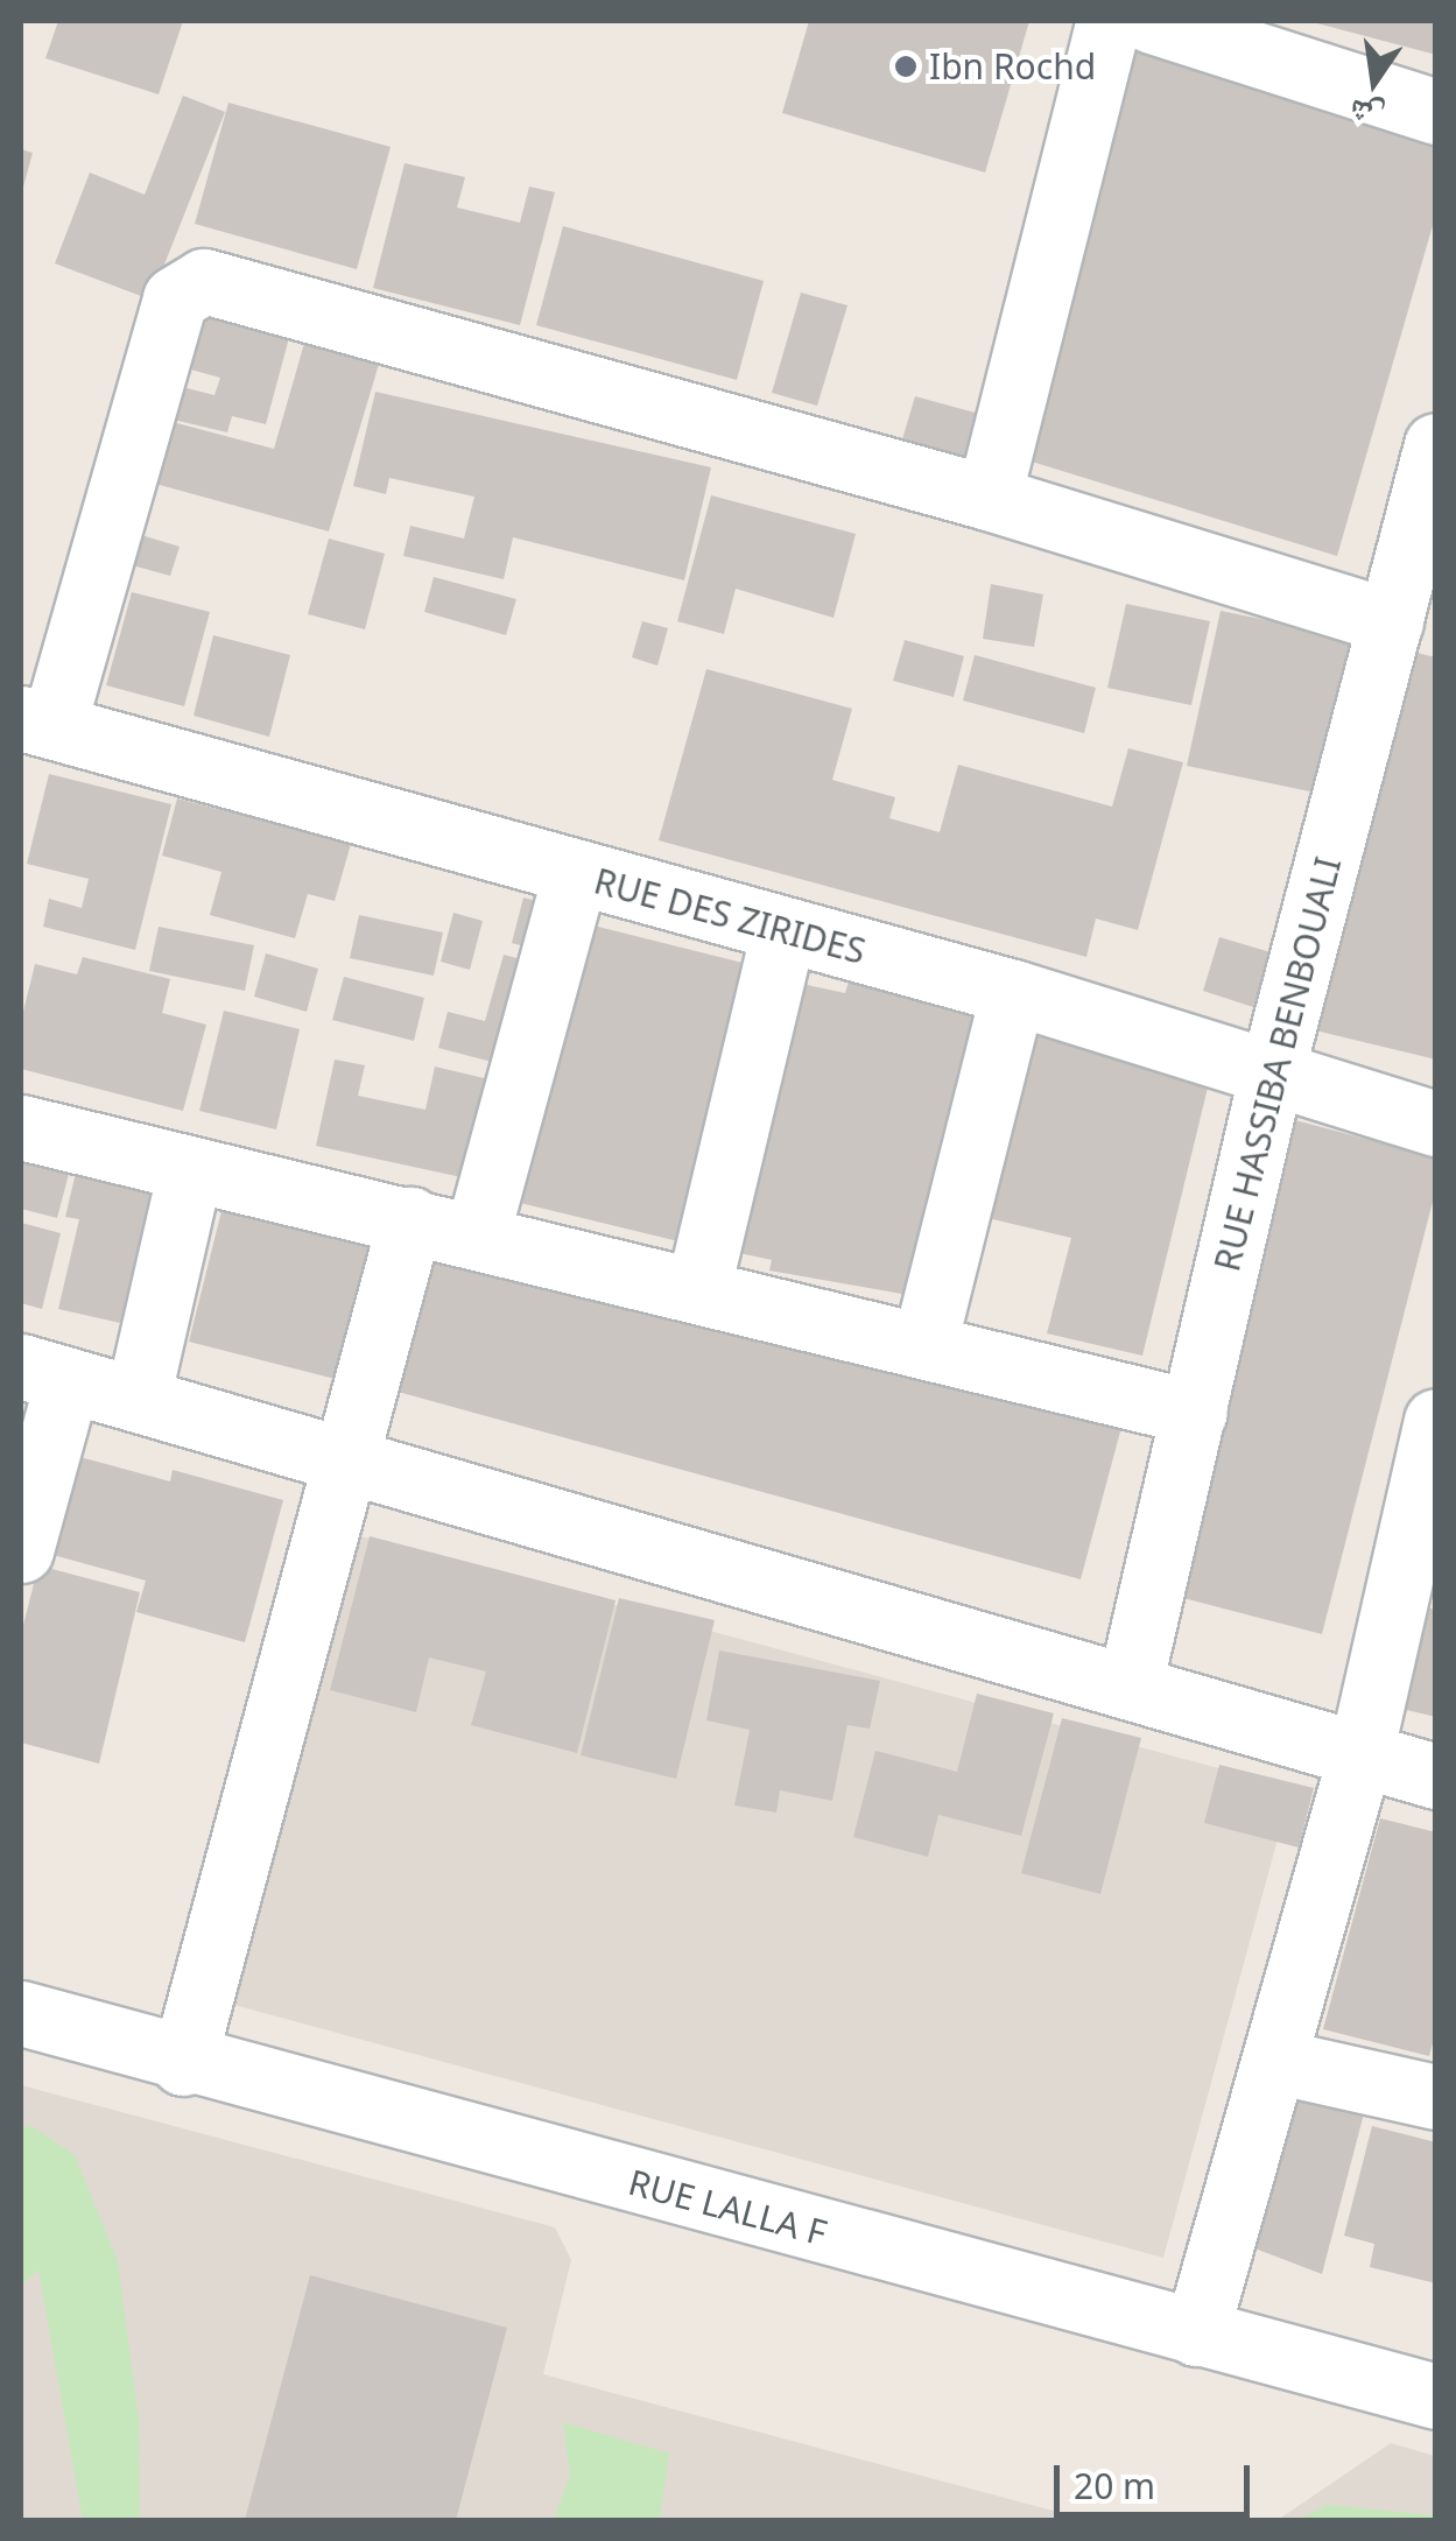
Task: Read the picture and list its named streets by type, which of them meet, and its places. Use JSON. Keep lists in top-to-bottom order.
{
  "streets": {
    "street": ["RUE DES ZIRIDES", "RUE HASSIBA BENBOUALI", "RUE LALLA F"]
  },
  "crossings": [
    ["RUE DES ZIRIDES", "RUE HASSIBA BENBOUALI"]
  ],
  "places": ["Ibn Rochd"],
  "scale_bar": "20 m",
  "north": "bottom"
}
